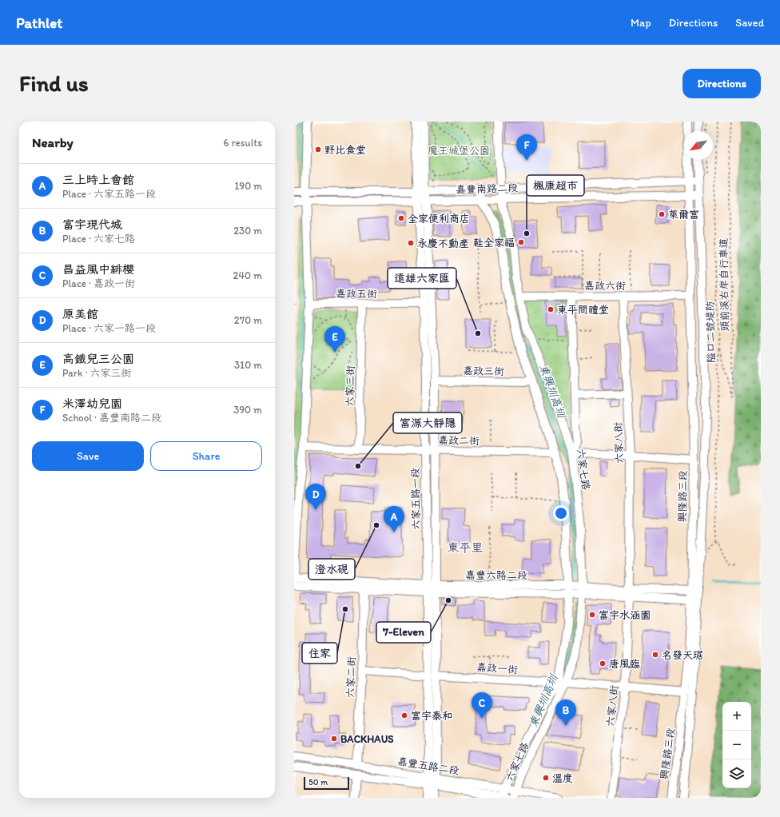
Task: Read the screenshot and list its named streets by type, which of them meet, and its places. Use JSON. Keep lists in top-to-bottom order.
{
  "streets": {
    "street": [
      "嘉豐南路二段",
      "嘉政六街",
      "嘉政五街",
      "嘉政三街",
      "六家三街",
      "嘉政二街",
      "六家八街",
      "六家七路",
      "興隆路三段",
      "六家五路一段",
      "嘉豐六路二段",
      "嘉政一街",
      "六家二街",
      "嘉豐五路二段"
    ],
    "path": ["頭前溪右岸自行車道", "隘口二號堤防"]
  },
  "crossings": [
    ["嘉豐南路二段", "六家七路"],
    ["嘉豐南路二段", "興隆路三段"],
    ["嘉豐南路二段", "六家五路一段"],
    ["頭前溪右岸自行車道", "隘口二號堤防"],
    ["嘉政六街", "六家八街"],
    ["嘉政六街", "六家七路"],
    ["嘉政六街", "興隆路三段"],
    ["嘉政五街", "六家三街"],
    ["嘉政五街", "六家五路一段"],
    ["嘉政三街", "六家七路"],
    ["嘉政三街", "六家五路一段"],
    ["六家三街", "嘉政二街"],
    ["嘉政二街", "六家七路"],
    ["嘉政二街", "六家五路一段"],
    ["六家八街", "嘉豐六路二段"],
    ["六家七路", "嘉豐六路二段"],
    ["六家七路", "嘉政一街"],
    ["六家七路", "嘉豐五路二段"],
    ["興隆路三段", "嘉豐六路二段"],
    ["六家五路一段", "嘉豐六路二段"],
    ["六家五路一段", "嘉政一街"],
    ["六家五路一段", "嘉豐五路二段"],
    ["嘉豐六路二段", "六家二街"],
    ["嘉政一街", "六家二街"],
    ["六家二街", "嘉豐五路二段"]
  ],
  "districts": ["東平里"],
  "water": ["東興圳高圳"],
  "parks": ["魔王城堡公園"],
  "places": [
    "野比食堂",
    "萊爾富",
    "全家便利商店",
    "楓康超市",
    "鞋全家福",
    "永慶不動產",
    "東平問禮堂",
    "遠雄六家匯",
    "富源大靜隱",
    "澄水硯",
    "7-Eleven",
    "住家",
    "富宇水涵園",
    "名發天琚",
    "唐風臨",
    "富宇泰和",
    "BACKHAUS",
    "溫度"
  ],
  "scale_bar": "50 m",
  "north": "bottom left",
  "page": {
    "header": "Pathlet",
    "nav": ["Map", "Directions", "Saved"],
    "buttons": [
      "Directions",
      ["Save", "Share"]
    ],
    "title": "Find us",
    "heading": ["Nearby", "6 results"],
    "pins": [
      "F",
      "E",
      "D",
      "A",
      "C",
      "B"
    ],
    "list": [
      {
        "mark": "A",
        "name": "三上時上會館",
        "note": "Place · 六家五路一段",
        "value": "190 m"
      },
      {
        "mark": "B",
        "name": "富宇現代城",
        "note": "Place · 六家七路",
        "value": "230 m"
      },
      {
        "mark": "C",
        "name": "昌益風中緋櫻",
        "note": "Place · 嘉政一街",
        "value": "240 m"
      },
      {
        "mark": "D",
        "name": "原美館",
        "note": "Place · 六家一路一段",
        "value": "270 m"
      },
      {
        "mark": "E",
        "name": "高鐵兒三公園",
        "note": "Park · 六家三街",
        "value": "310 m"
      },
      {
        "mark": "F",
        "name": "米澤幼兒園",
        "note": "School · 嘉豐南路二段",
        "value": "390 m"
      }
    ],
    "map_buttons": ["+", "−"],
    "scale": "50 m"
  }
}
